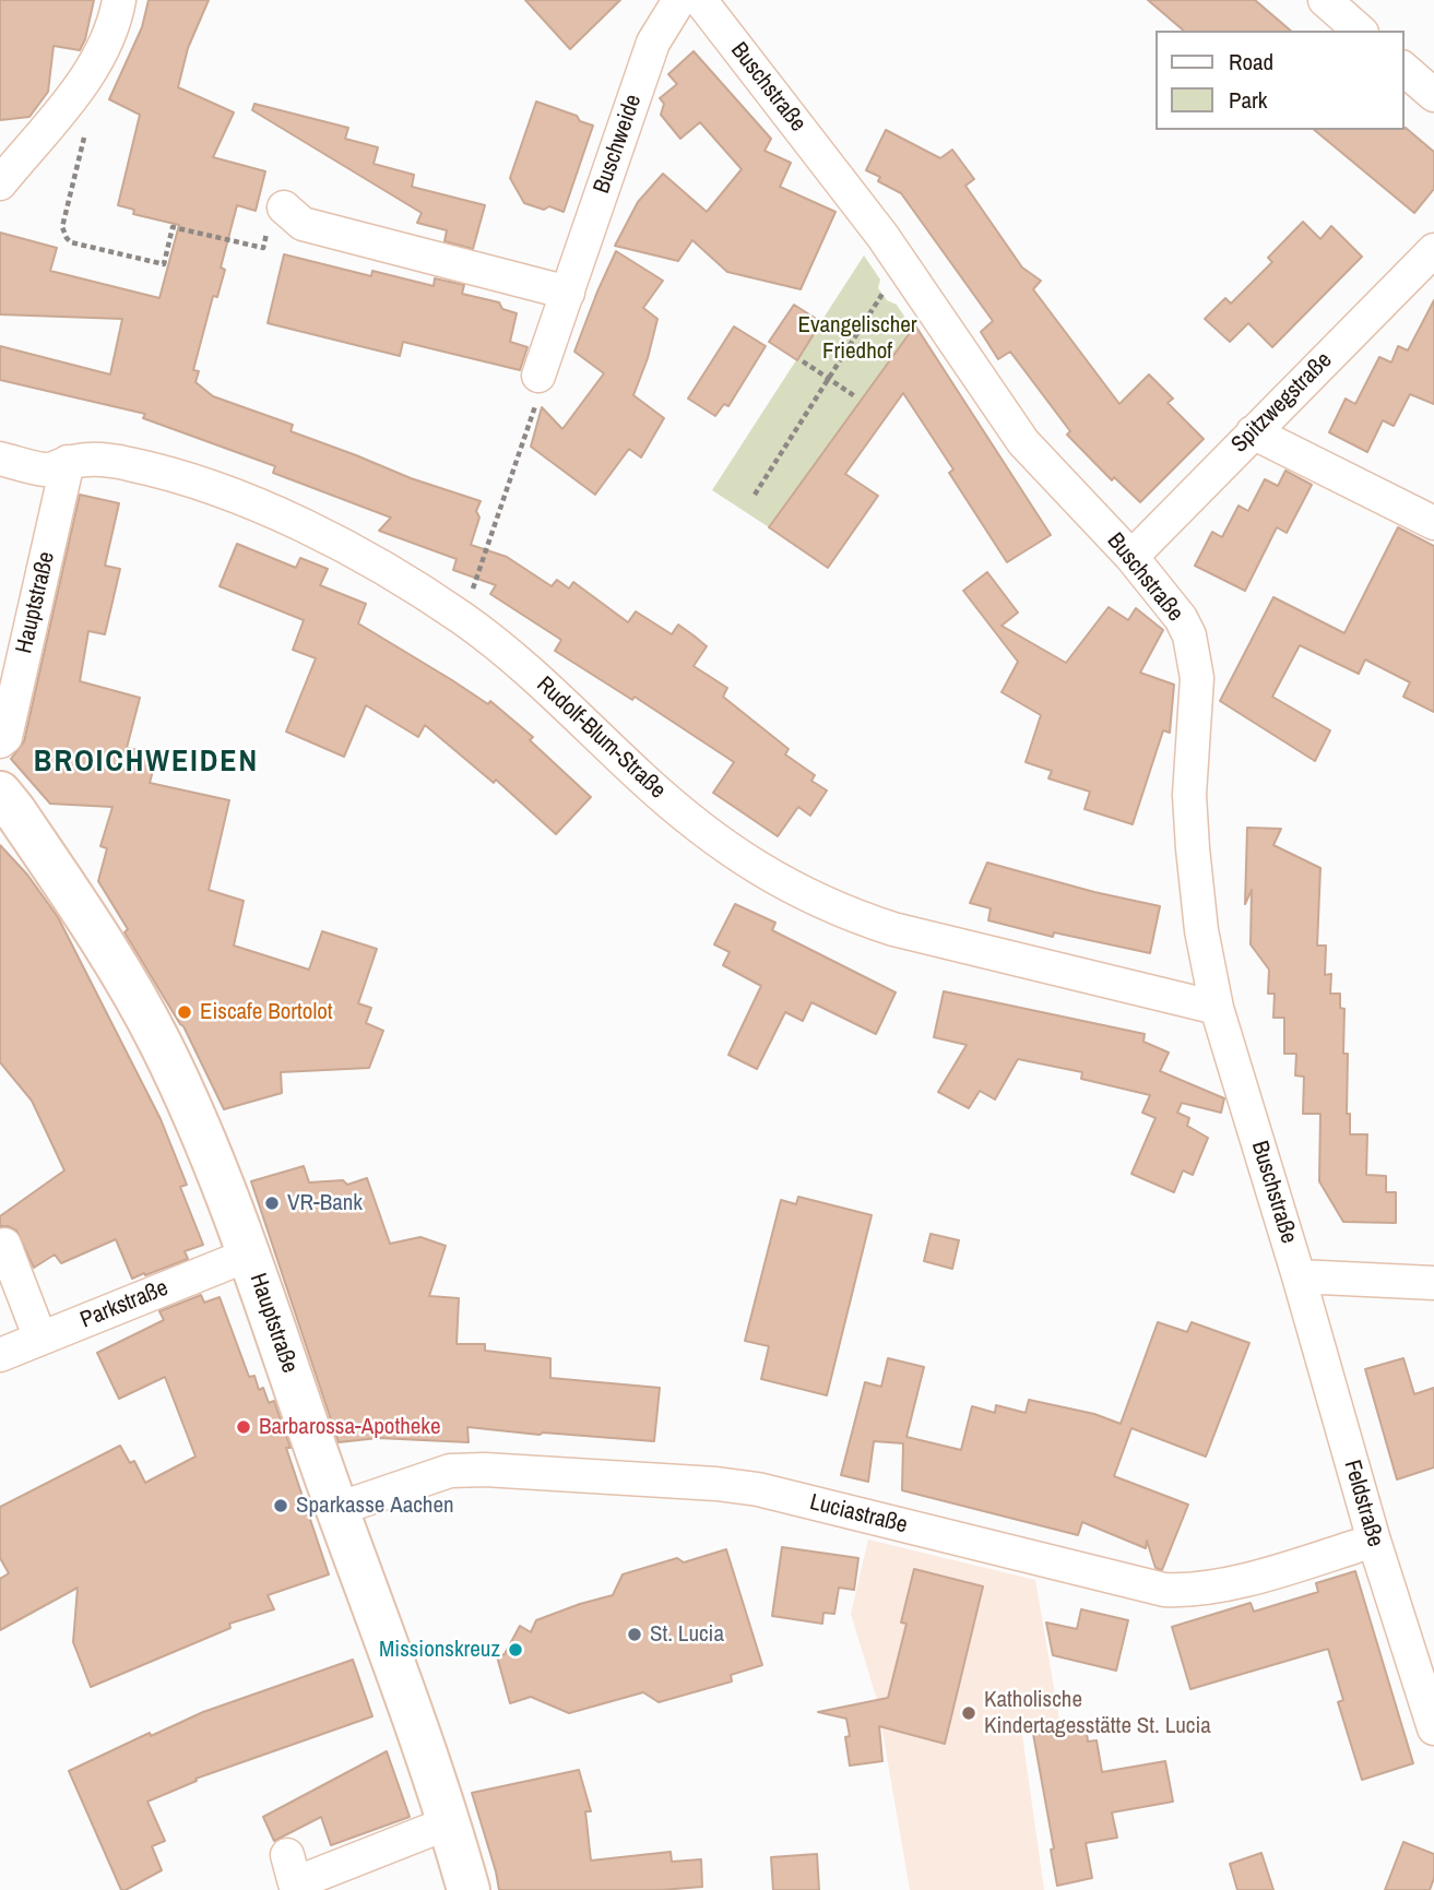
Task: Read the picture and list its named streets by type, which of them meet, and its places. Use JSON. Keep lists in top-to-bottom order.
{
  "streets": {
    "main road": ["Hauptstraße"],
    "street": [
      "Buschstraße",
      "Buschweide",
      "Spitzwegstraße",
      "Rudolf-Blum-Straße",
      "Parkstraße",
      "Feldstraße",
      "Luciastraße"
    ]
  },
  "crossings": [
    ["Buschstraße", "Spitzwegstraße"],
    ["Buschstraße", "Rudolf-Blum-Straße"],
    ["Buschstraße", "Feldstraße"],
    ["Hauptstraße", "Rudolf-Blum-Straße"],
    ["Hauptstraße", "Parkstraße"],
    ["Hauptstraße", "Luciastraße"],
    ["Feldstraße", "Luciastraße"]
  ],
  "districts": ["BROICHWEIDEN"],
  "parks": ["Evangelischer Friedhof"],
  "places": [
    "Eiscafe Bortolot",
    "VR-Bank",
    "Barbarossa-Apotheke",
    "Sparkasse Aachen",
    "St. Lucia",
    "Missionskreuz",
    "Katholische Kindertagesstätte St. Lucia"
  ],
  "legend": ["Road", "Park"]
}
